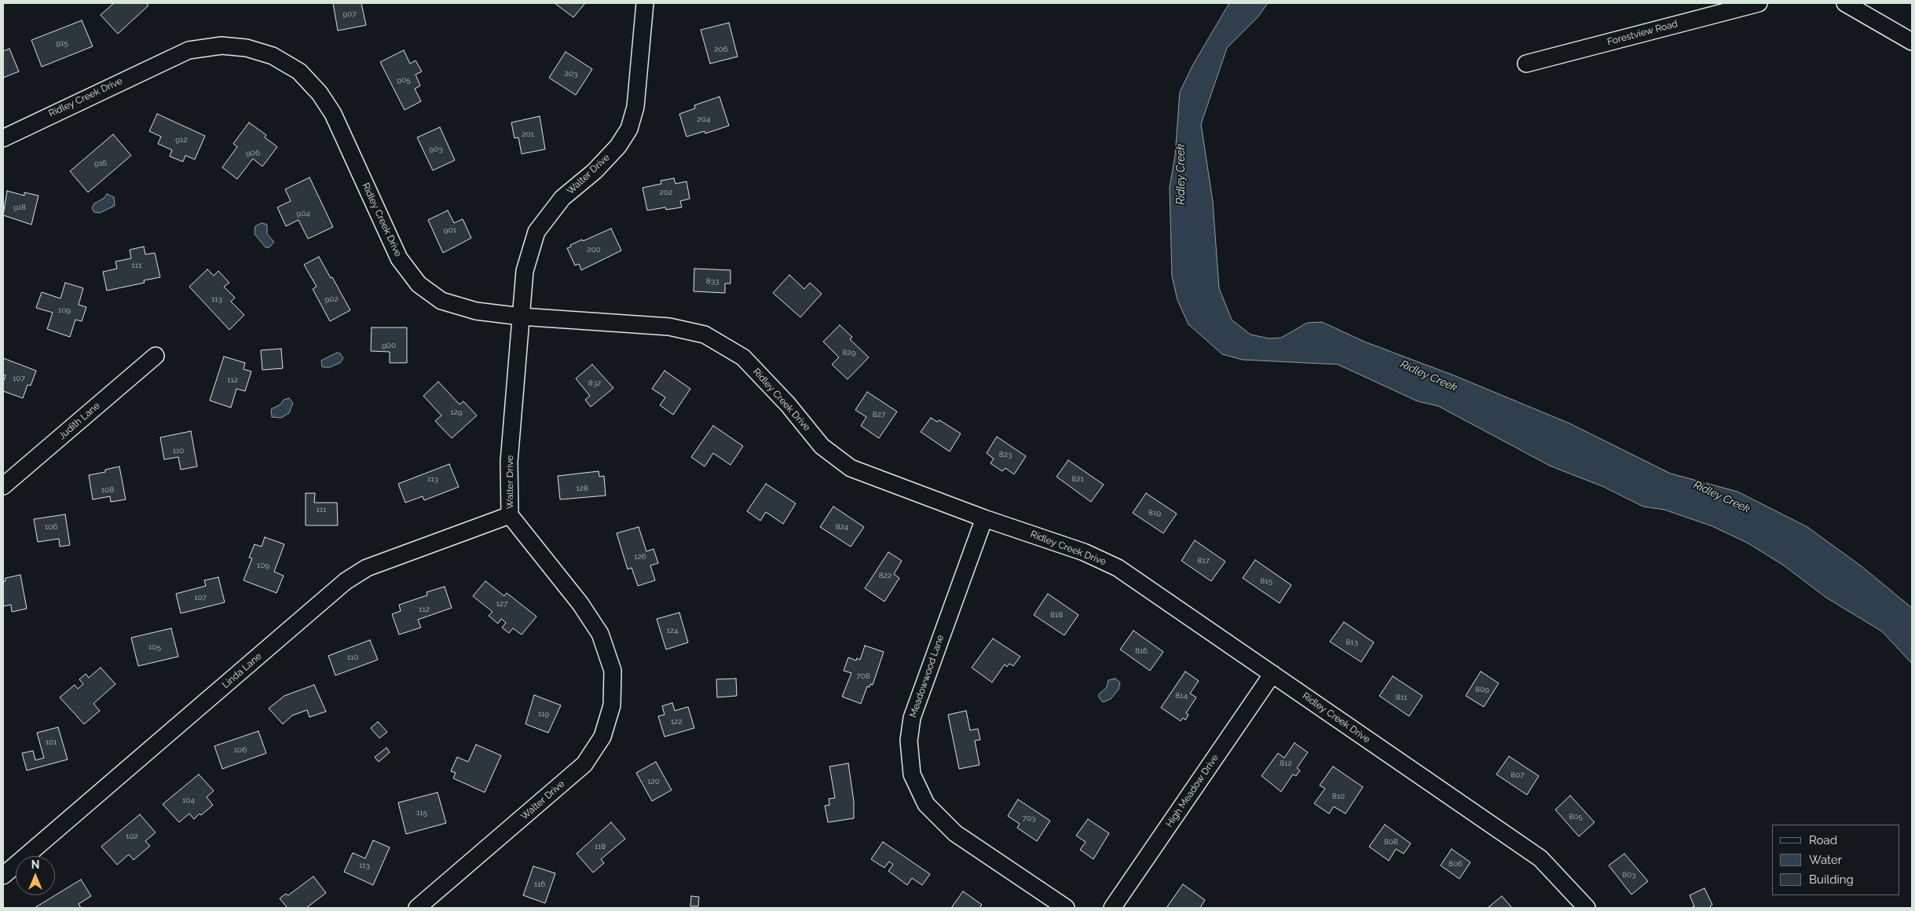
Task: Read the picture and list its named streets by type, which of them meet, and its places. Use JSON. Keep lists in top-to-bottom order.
{
  "streets": {
    "street": [
      "Forestview Road",
      "Ridley Creek Drive",
      "Walter Drive",
      "Judith Lane",
      "Linda Lane",
      "Meadowwood Lane",
      "High Meadow Drive"
    ]
  },
  "crossings": [
    ["Ridley Creek Drive", "Walter Drive"],
    ["Ridley Creek Drive", "Meadowwood Lane"],
    ["Ridley Creek Drive", "High Meadow Drive"],
    ["Walter Drive", "Linda Lane"]
  ],
  "water": ["Ridley Creek"],
  "house_numbers": [
    "907",
    "915",
    "206",
    "203",
    "905",
    "204",
    "201",
    "912",
    "903",
    "906",
    "916",
    "202",
    "918",
    "904",
    "901",
    "200",
    "111",
    "833",
    "113",
    "902",
    "109",
    "900",
    "829",
    "107",
    "112",
    "832",
    "129",
    "827",
    "110",
    "823",
    "113",
    "821",
    "128",
    "108",
    "111",
    "819",
    "106",
    "824",
    "126",
    "817",
    "109",
    "822",
    "815",
    "107",
    "127",
    "112",
    "818",
    "124",
    "813",
    "105",
    "816",
    "110",
    "708",
    "809",
    "814",
    "811",
    "119",
    "122",
    "101",
    "106",
    "812",
    "807",
    "120",
    "810",
    "104",
    "115",
    "805",
    "703",
    "102",
    "808",
    "118",
    "806",
    "113",
    "803",
    "116"
  ],
  "legend": ["Road", "Water", "Building"],
  "north": "top"
}
